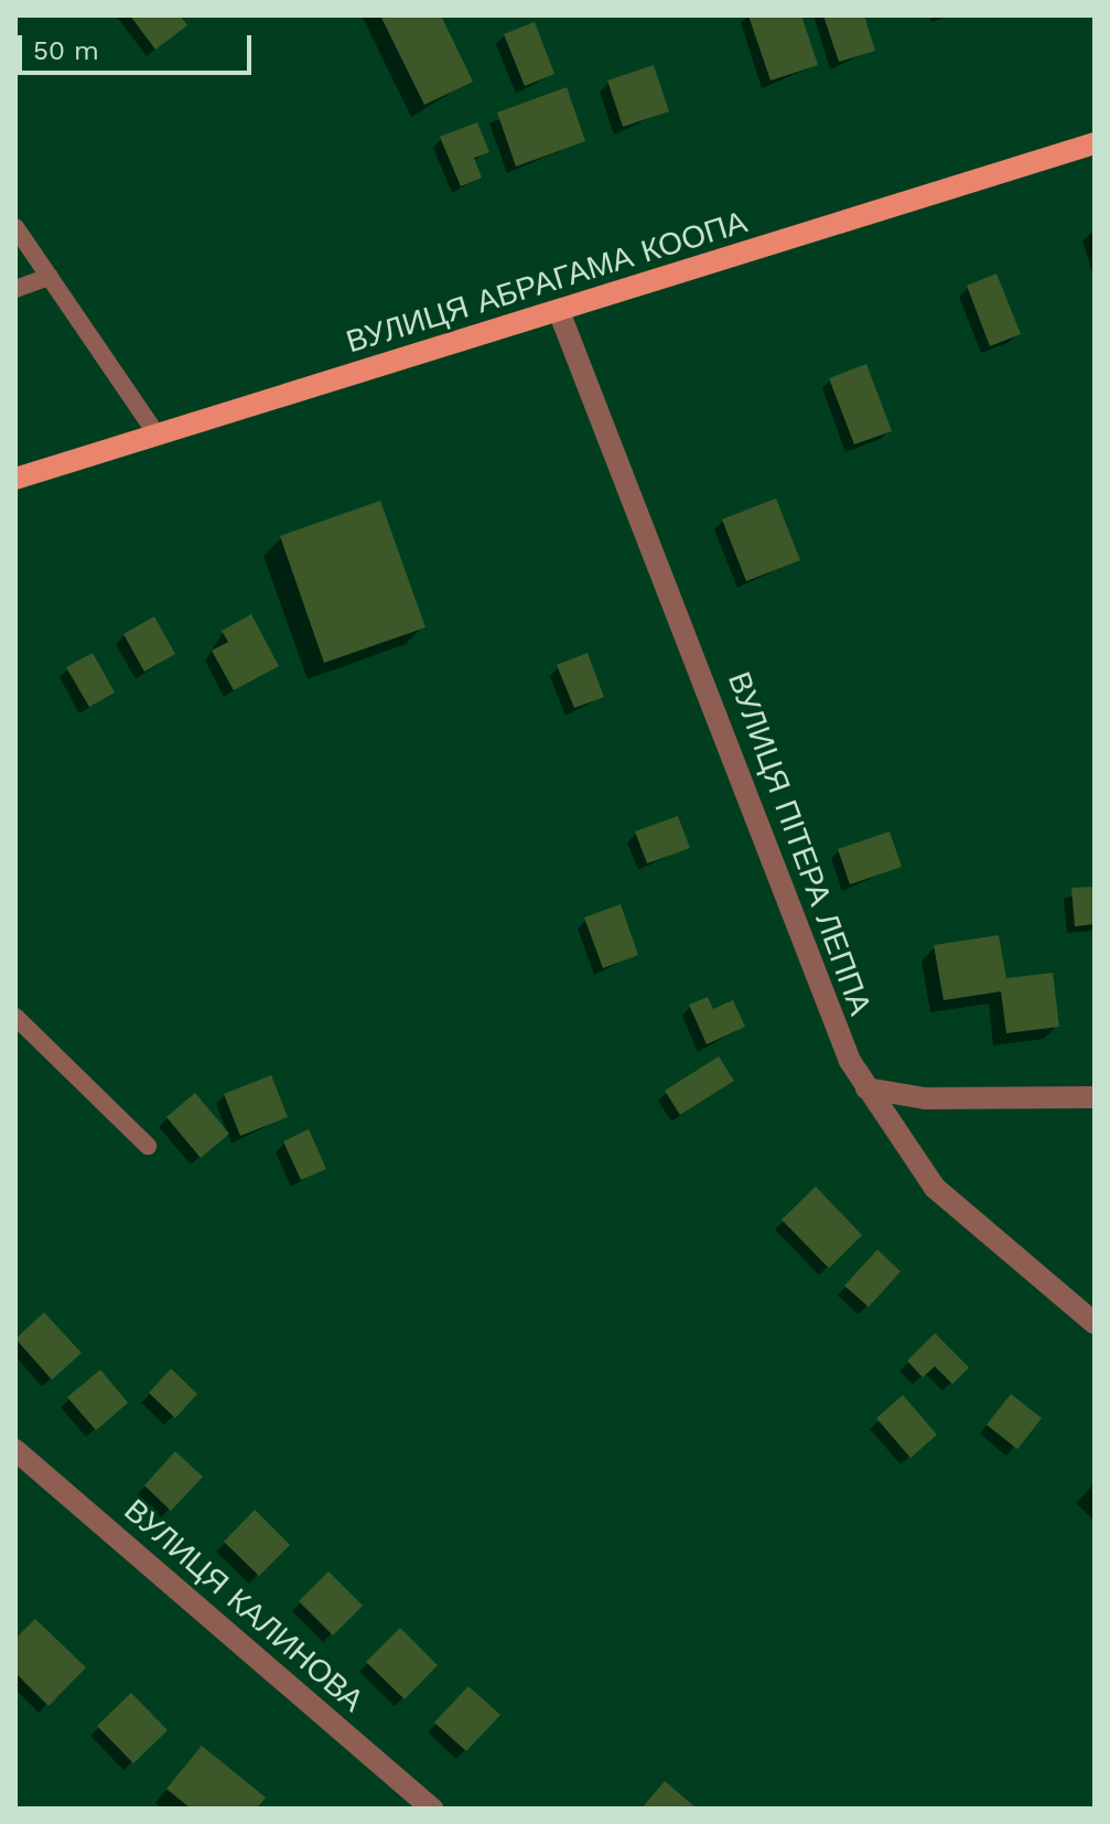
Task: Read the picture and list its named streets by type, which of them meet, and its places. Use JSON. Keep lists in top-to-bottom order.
{
  "streets": {
    "main road": ["ВУЛИЦЯ АБРАГАМА КООПА"],
    "street": ["ВУЛИЦЯ ПІТЕРА ЛЕППА", "ВУЛИЦЯ КАЛИНОВА"]
  },
  "crossings": [
    ["ВУЛИЦЯ АБРАГАМА КООПА", "ВУЛИЦЯ ПІТЕРА ЛЕППА"]
  ],
  "scale_bar": "50 m"
}
